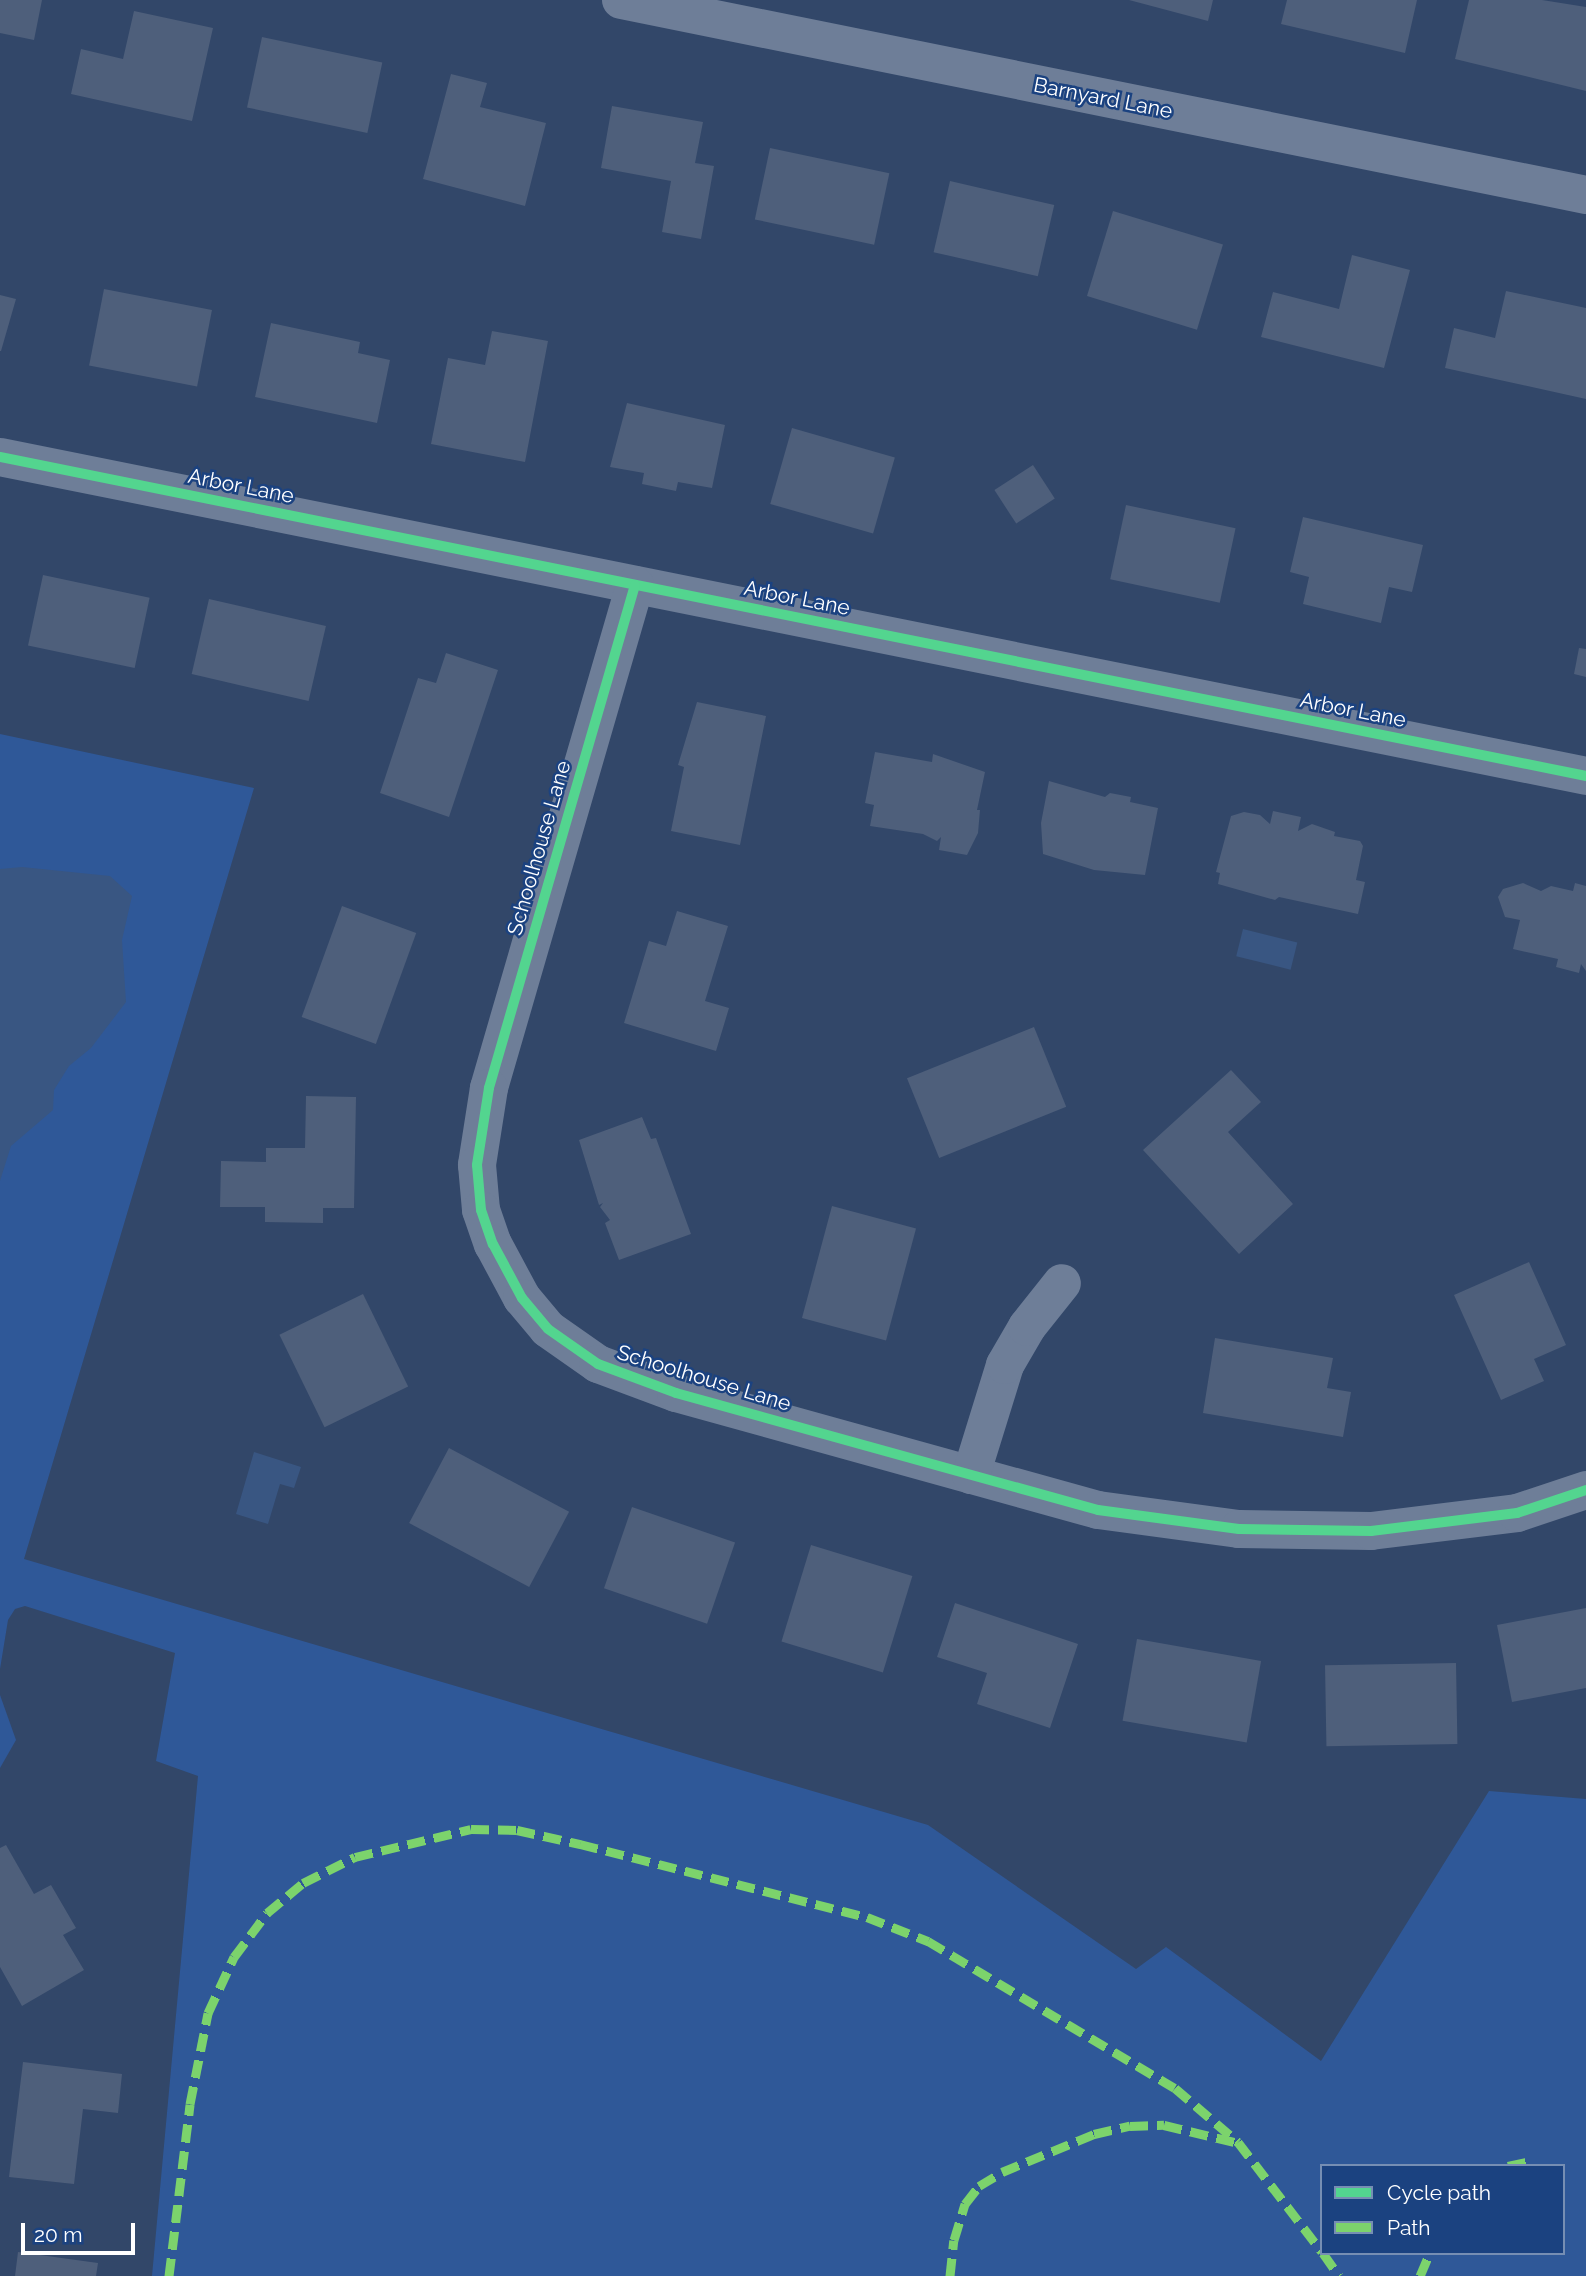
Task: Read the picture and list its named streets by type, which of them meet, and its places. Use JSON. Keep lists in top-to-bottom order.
{
  "streets": {
    "street": ["Barnyard Lane", "Arbor Lane", "Schoolhouse Lane"]
  },
  "crossings": [
    ["Arbor Lane", "Schoolhouse Lane"]
  ],
  "legend": ["Cycle path", "Path"],
  "scale_bar": "20 m"
}
